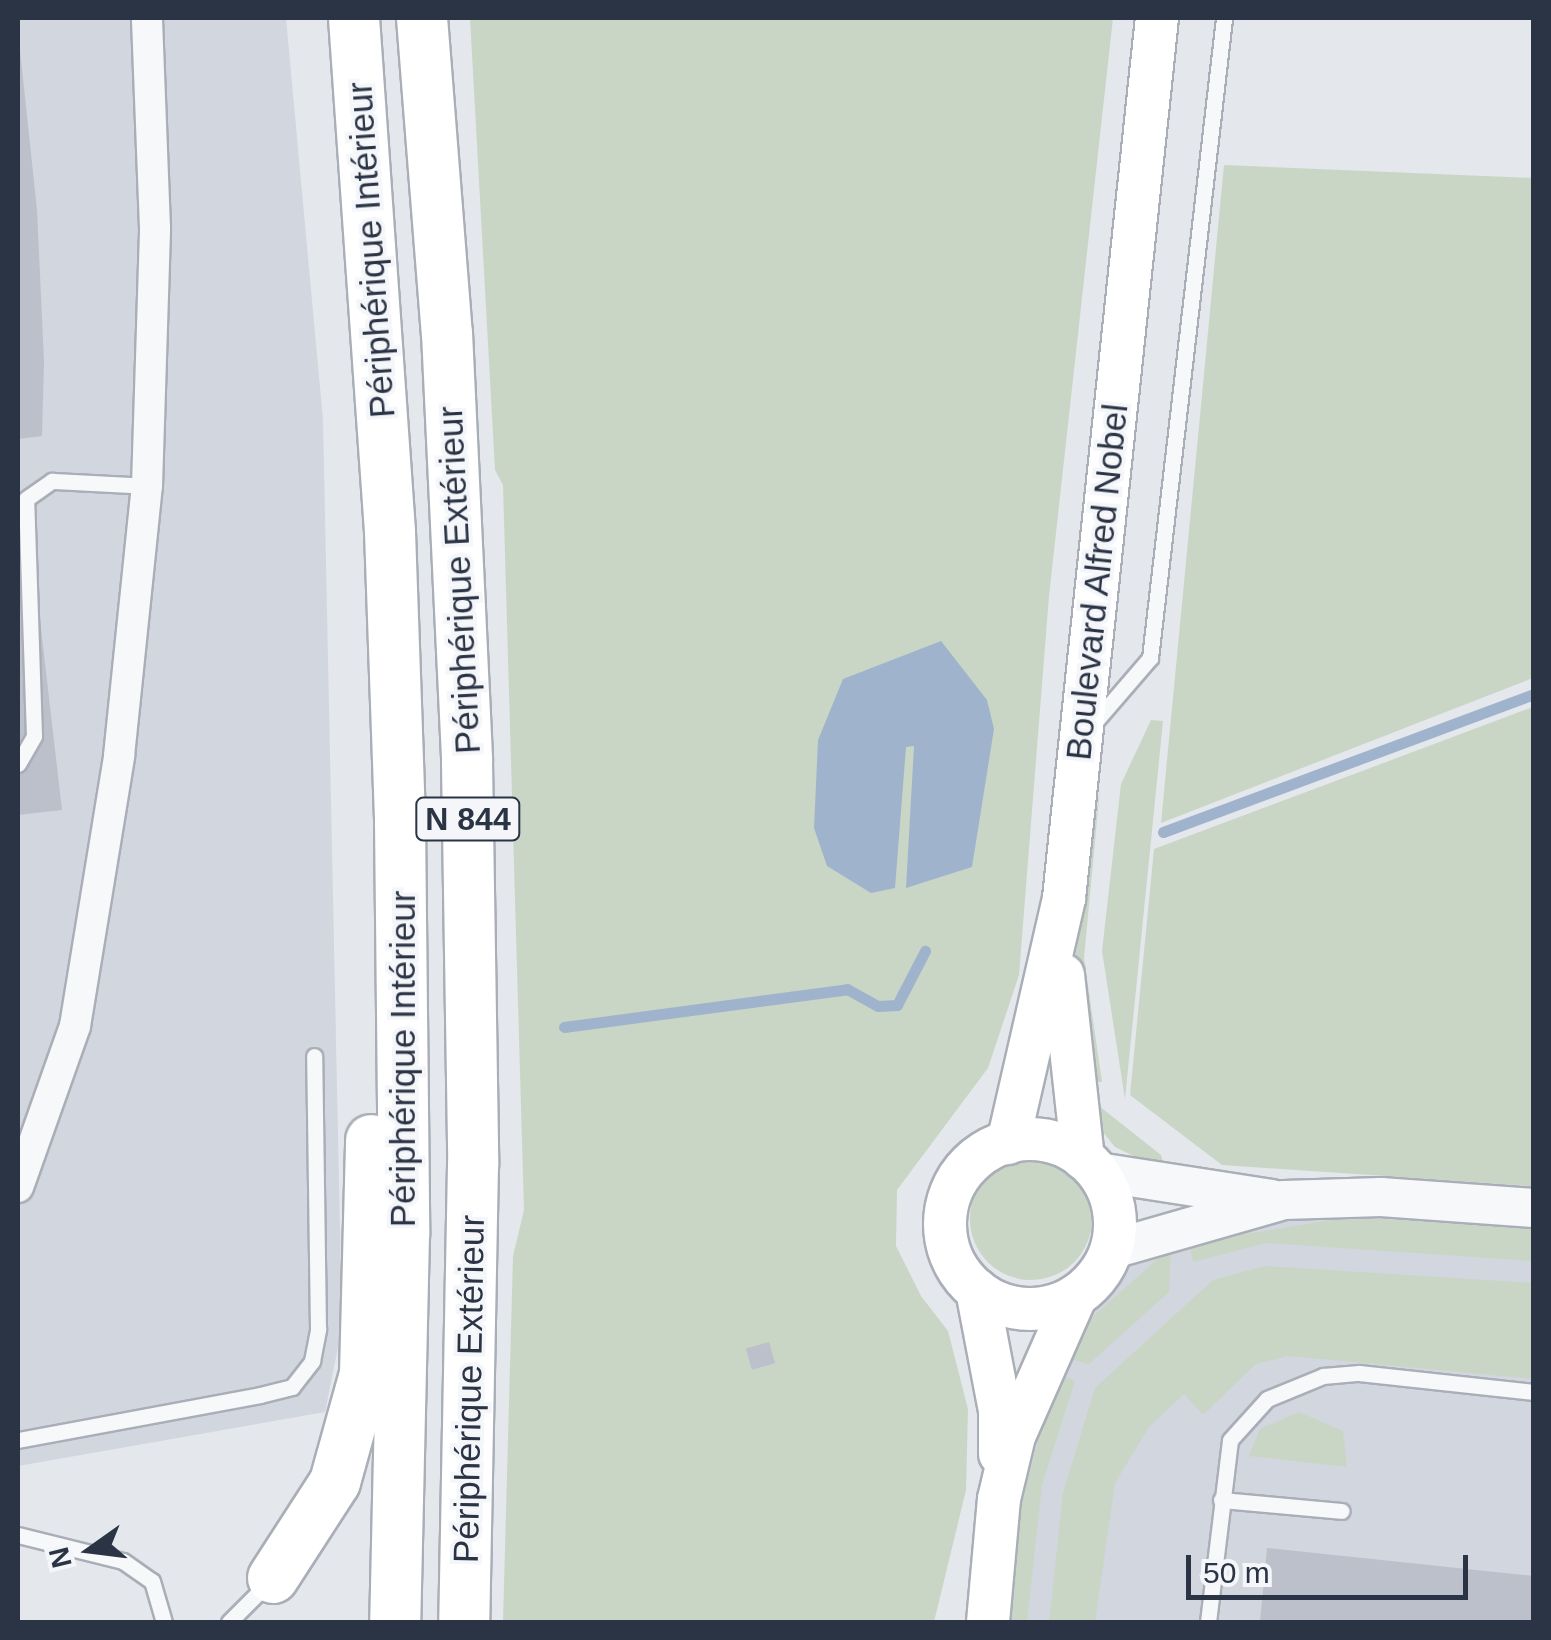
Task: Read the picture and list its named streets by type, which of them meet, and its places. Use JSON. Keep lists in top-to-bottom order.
{
  "streets": {
    "highway": ["Périphérique Intérieur", "Périphérique Extérieur", "N 844"],
    "main road": ["Boulevard Alfred Nobel"]
  },
  "scale_bar": "50 m",
  "north": "left"
}
